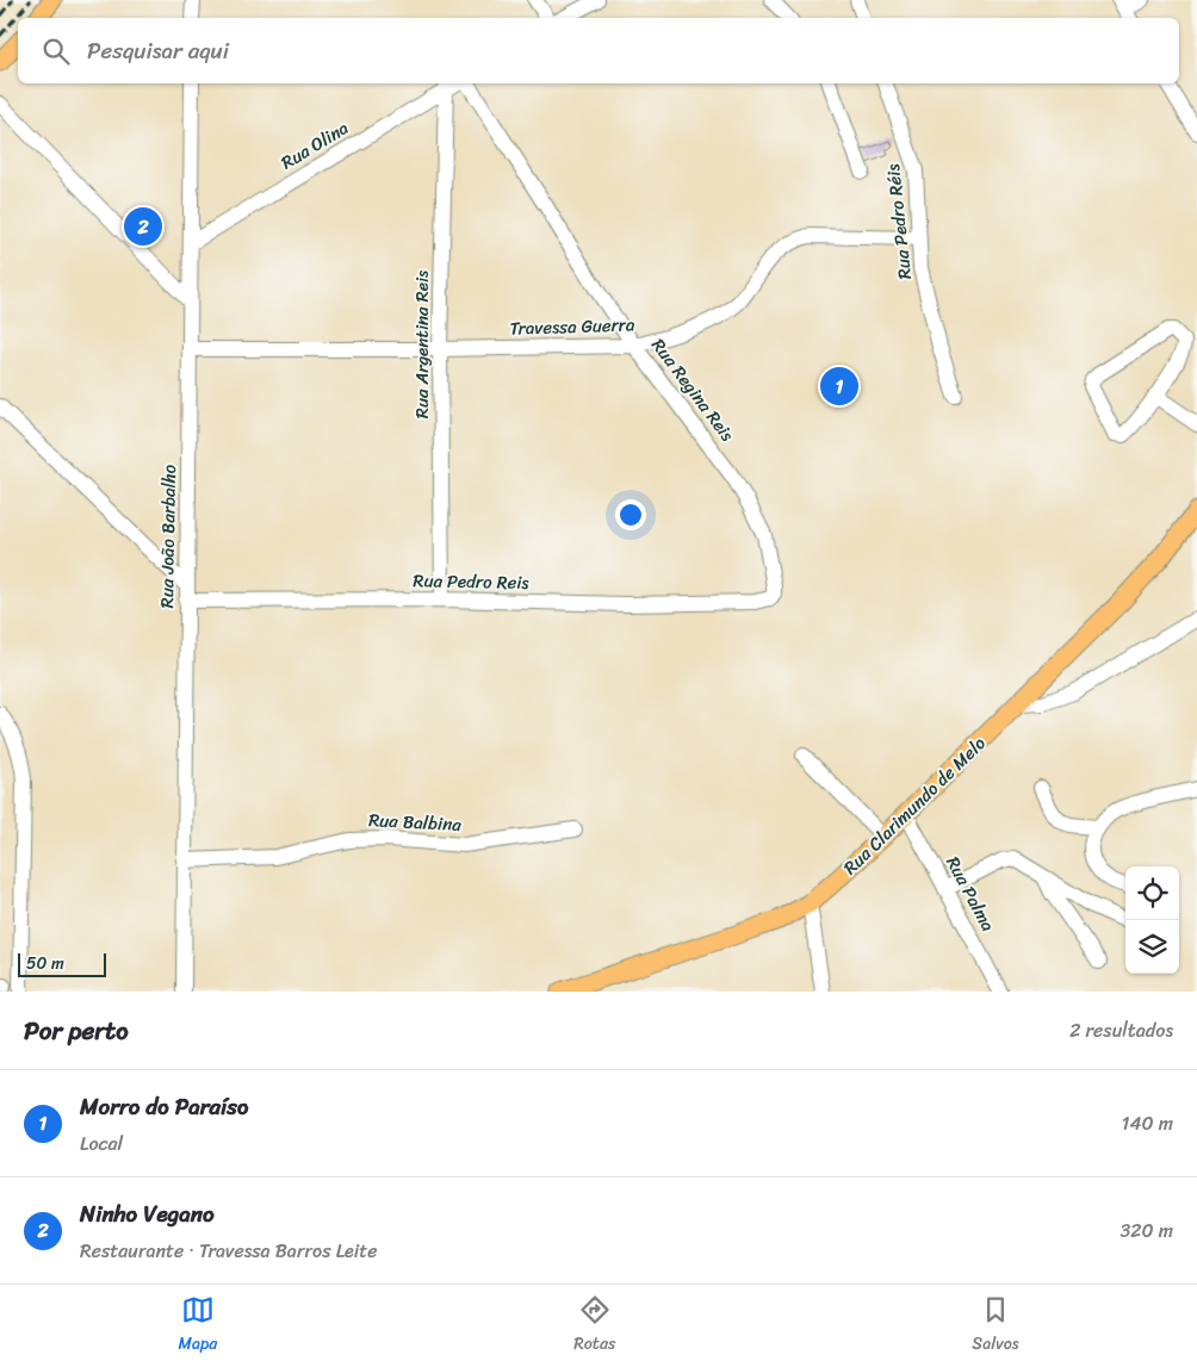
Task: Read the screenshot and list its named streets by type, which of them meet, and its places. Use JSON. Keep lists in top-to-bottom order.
{
  "streets": {
    "main road": ["Rua Clarimundo de Melo"],
    "street": [
      "Rua Olina",
      "Rua Pedro Réis",
      "Travessa Guerra",
      "Rua Argentina Reis",
      "Rua Regina Reis",
      "Rua João Barbalho",
      "Rua Pedro Reis",
      "Rua Balbina",
      "Rua Palma"
    ]
  },
  "crossings": [
    ["Rua Olina", "Rua Argentina Reis"],
    ["Rua Olina", "Rua João Barbalho"],
    ["Rua Pedro Réis", "Travessa Guerra"],
    ["Travessa Guerra", "Rua Argentina Reis"],
    ["Travessa Guerra", "Rua Regina Reis"],
    ["Travessa Guerra", "Rua João Barbalho"],
    ["Rua Argentina Reis", "Rua Pedro Reis"],
    ["Rua Regina Reis", "Rua Pedro Reis"],
    ["Rua João Barbalho", "Rua Pedro Reis"],
    ["Rua João Barbalho", "Rua Balbina"],
    ["Rua Clarimundo de Melo", "Rua Palma"]
  ],
  "scale_bar": "50 m",
  "page": {
    "search": "Pesquisar aqui",
    "pins": ["2", "1"],
    "scale": "50 m",
    "heading": ["Por perto", "2 resultados"],
    "list": [
      {
        "mark": "1",
        "name": "Morro do Paraíso",
        "note": "Local",
        "value": "140 m"
      },
      {
        "mark": "2",
        "name": "Ninho Vegano",
        "note": "Restaurante · Travessa Barros Leite",
        "value": "320 m"
      }
    ],
    "nav": ["Mapa", "Rotas", "Salvos"]
  }
}
